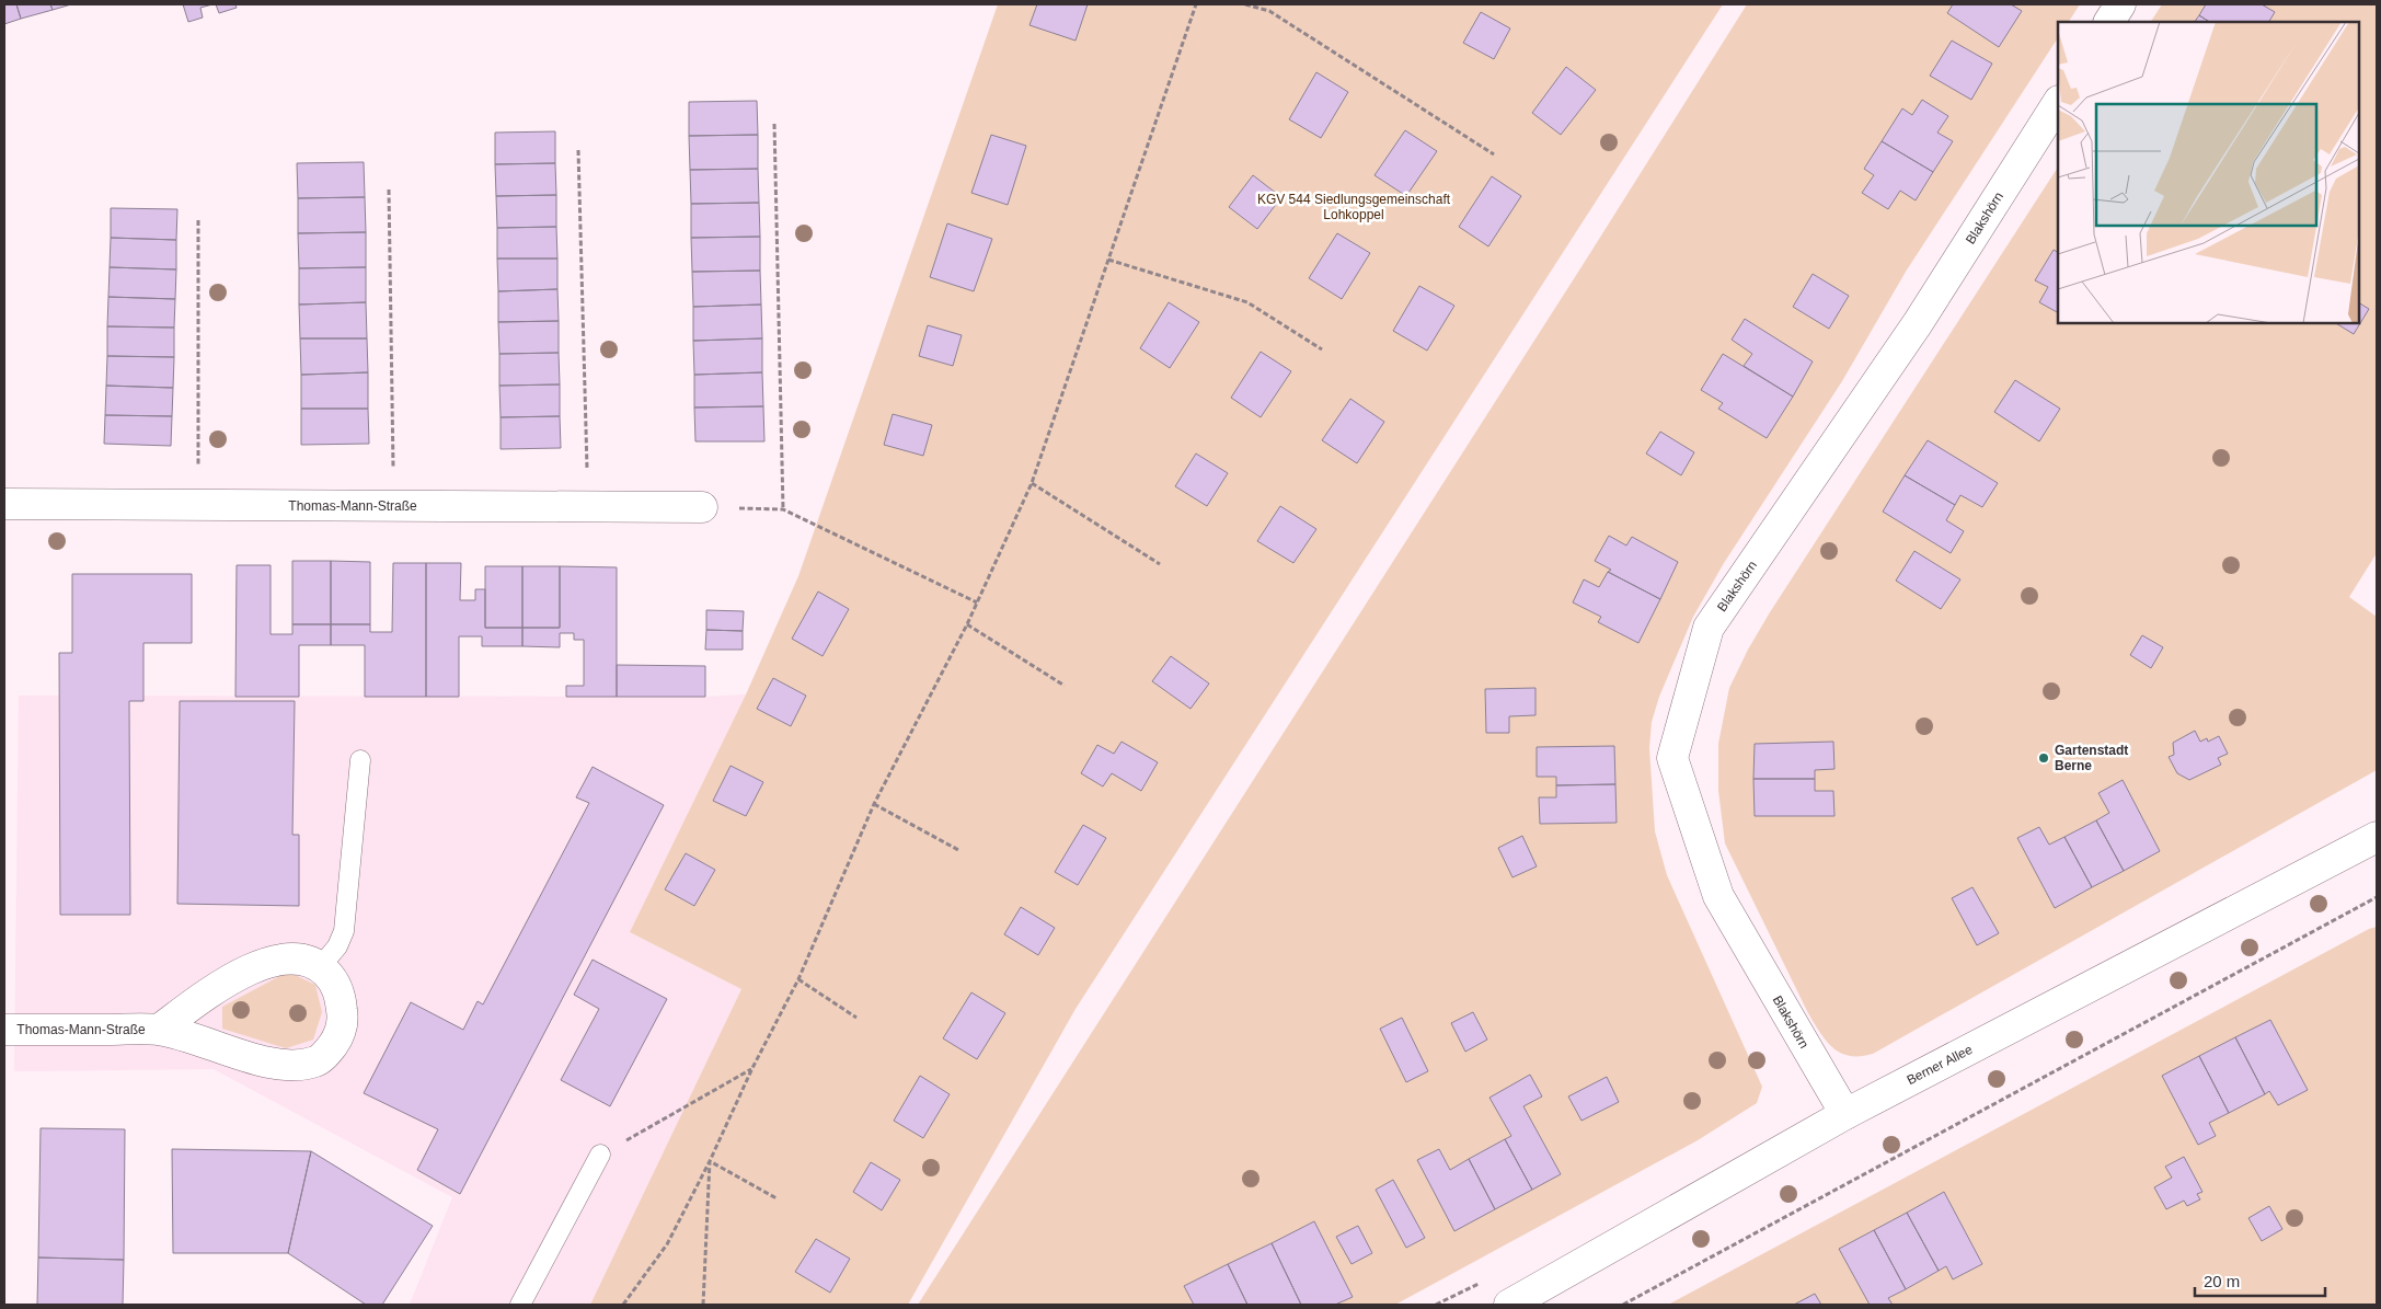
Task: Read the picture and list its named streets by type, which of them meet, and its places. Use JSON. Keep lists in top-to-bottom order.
{
  "streets": {
    "street": ["Blakshörn", "Thomas-Mann-Straße", "Berner Allee"]
  },
  "crossings": [
    ["Blakshörn", "Berner Allee"]
  ],
  "parks": ["KGV 544 Siedlungsgemeinschaft Lohkoppel"],
  "places": ["Gartenstadt Berne"],
  "scale_bar": "20 m"
}
